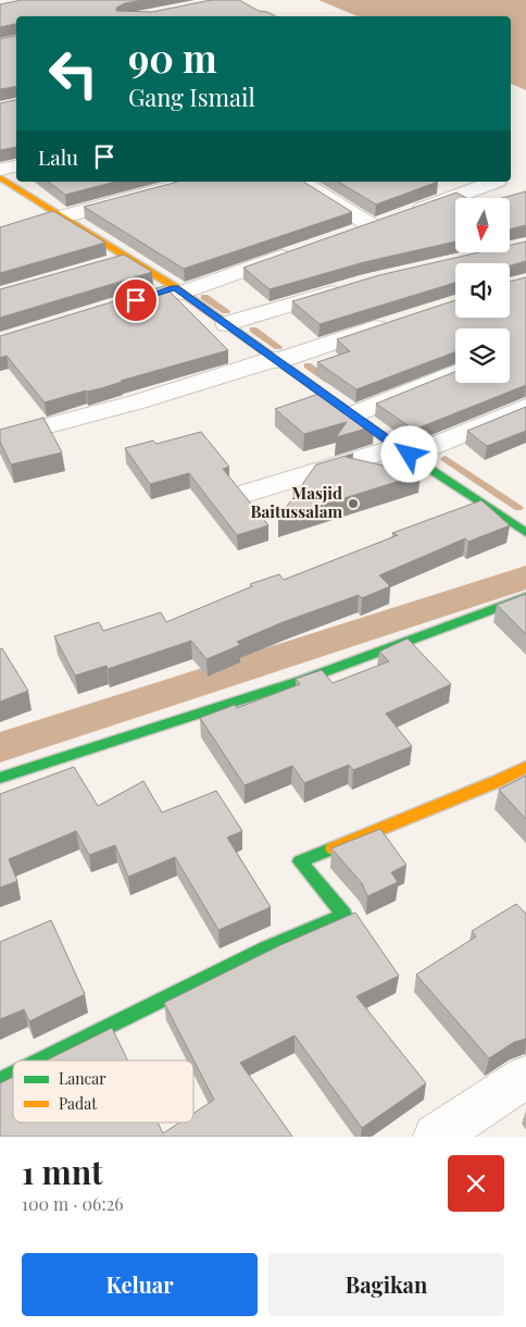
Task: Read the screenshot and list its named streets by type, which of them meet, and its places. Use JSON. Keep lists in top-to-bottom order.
{
  "places": ["Masjid Baitussalam"],
  "legend": ["Lancar", "Padat"],
  "north": "bottom",
  "page": {
    "turn": ["90 m", "Gang Ismail"],
    "then": "Lalu",
    "heading": ["1 mnt", "100 m · 06:26"],
    "buttons": ["Keluar", "Bagikan"]
  }
}
